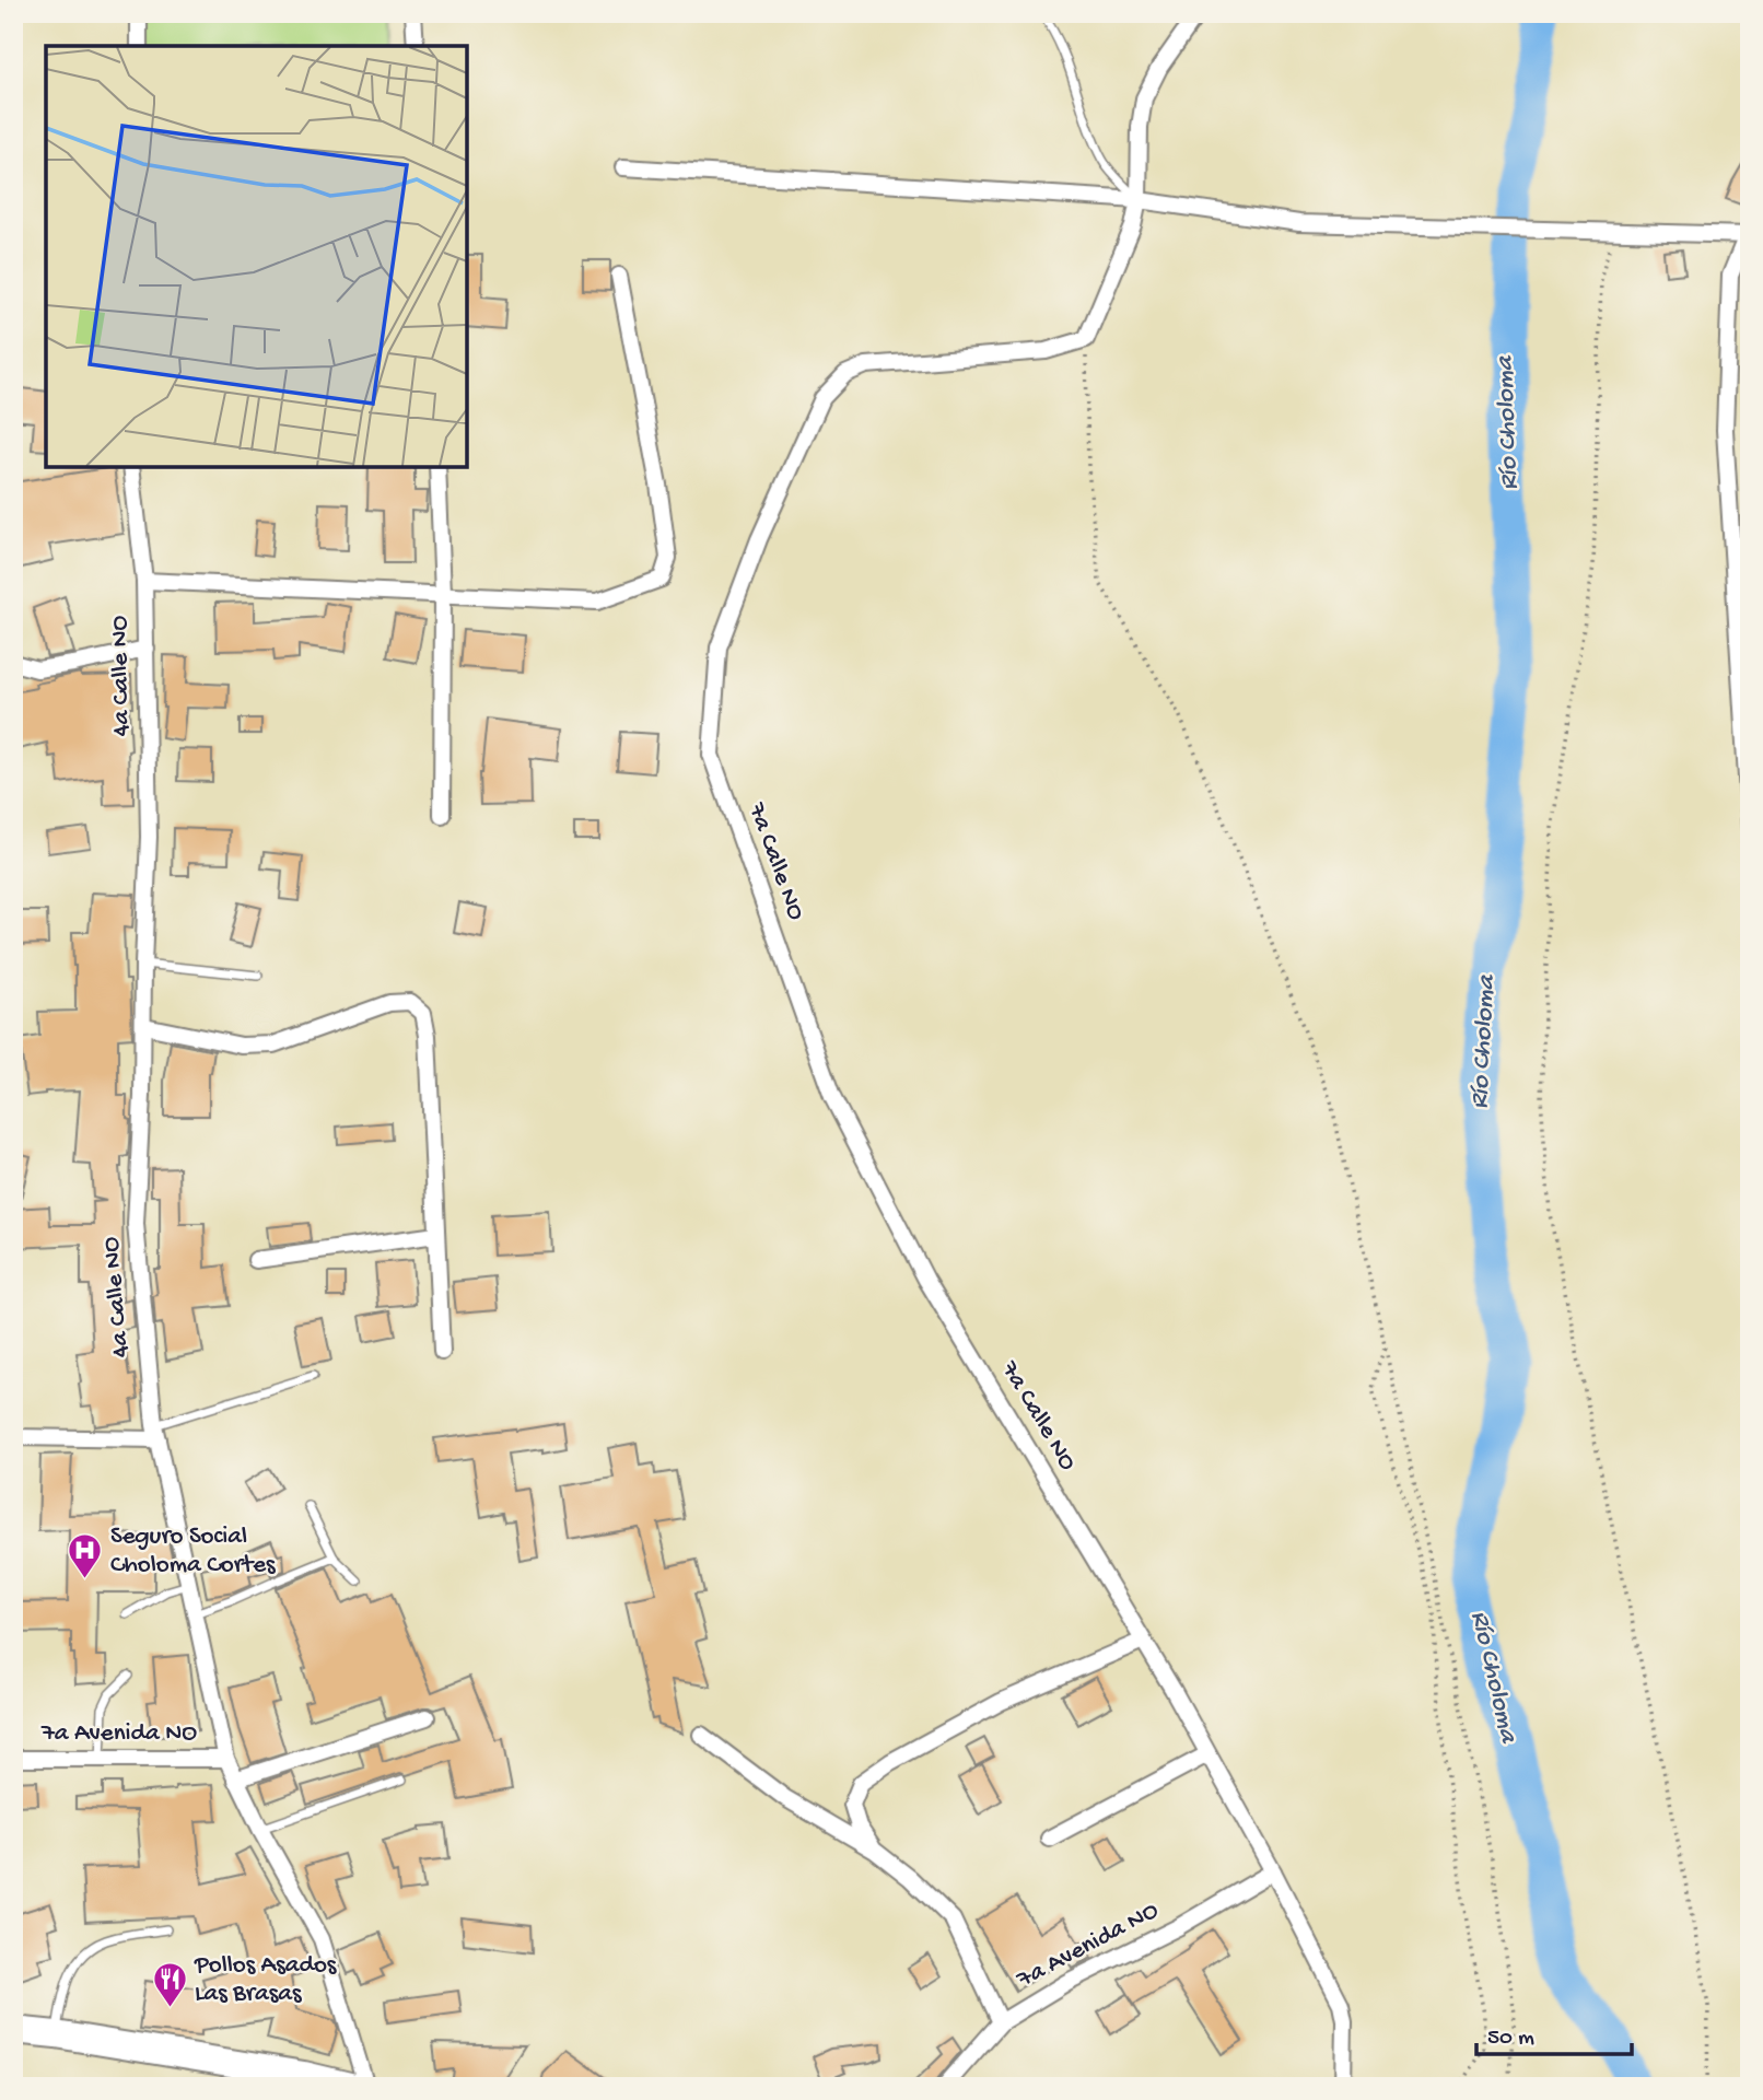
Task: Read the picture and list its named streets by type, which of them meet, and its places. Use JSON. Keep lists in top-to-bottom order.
{
  "streets": {
    "street": ["4a Calle NO", "7a Calle NO", "7a Avenida NO"]
  },
  "crossings": [
    ["4a Calle NO", "7a Avenida NO"],
    ["7a Calle NO", "7a Avenida NO"]
  ],
  "water": ["Río Choloma"],
  "places": {
    "hospital": ["Seguro Social Choloma Cortes"],
    "restaurant": ["Pollos Asados Las Brasas"]
  },
  "scale_bar": "50 m"
}
